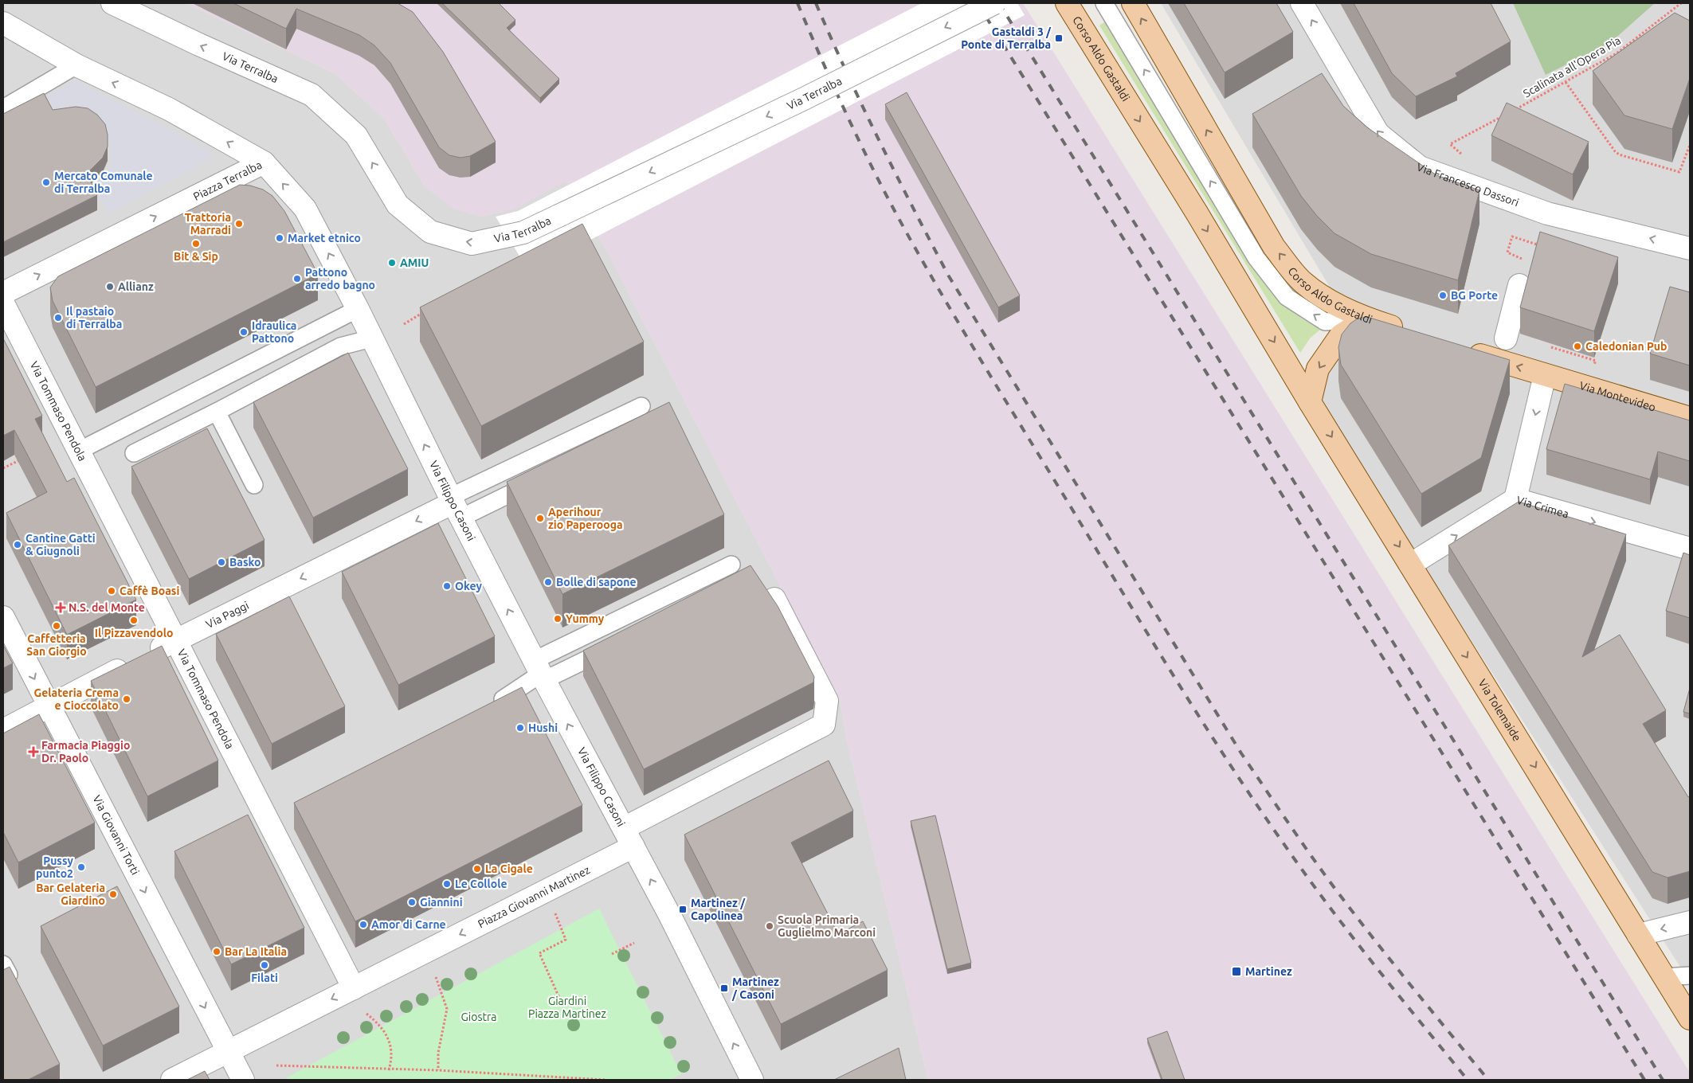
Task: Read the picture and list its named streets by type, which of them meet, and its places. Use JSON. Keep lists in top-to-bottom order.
{
  "streets": {
    "main road": ["Corso Aldo Gastaldi", "Via Montevideo", "Via Tolemaide"],
    "street": [
      "Via Terralba",
      "Piazza Terralba",
      "Via Francesco Dassori",
      "Via Tommaso Pendola",
      "Via Filippo Casoni",
      "Via Crimea",
      "Via Paggi",
      "Via Giovanni Torti",
      "Piazza Giovanni Martinez"
    ],
    "path": ["Scalinata all'Opera Pia"]
  },
  "crossings": [
    ["Corso Aldo Gastaldi", "Via Tolemaide"],
    ["Piazza Terralba", "Via Filippo Casoni"],
    ["Via Tommaso Pendola", "Via Paggi"],
    ["Via Tommaso Pendola", "Piazza Giovanni Martinez"],
    ["Via Filippo Casoni", "Via Paggi"],
    ["Via Filippo Casoni", "Piazza Giovanni Martinez"],
    ["Via Crimea", "Via Tolemaide"],
    ["Via Paggi", "Via Giovanni Torti"],
    ["Via Giovanni Torti", "Piazza Giovanni Martinez"]
  ],
  "one_way": [
    "Via Terralba",
    "Via Francesco Dassori",
    "Via Montevideo",
    "Via Filippo Casoni",
    "Via Crimea",
    "Via Paggi",
    "Via Tolemaide",
    "Via Giovanni Torti",
    "Piazza Giovanni Martinez"
  ],
  "parks": ["Giardini Piazza Martinez", "Giostra"],
  "places": {
    "transit": [
      "Gastaldi 3 / Ponte di Terralba",
      "Martinez / Capolinea",
      "Martinez",
      "Martinez / Casoni"
    ],
    "other": [
      "Mercato Comunale di Terralba",
      "Trattoria Marradi",
      "Market etnico",
      "Bit & Sip",
      "AMIU",
      "Pattono arredo bagno",
      "Allianz",
      "BG Porte",
      "Il pastaio di Terralba",
      "Idraulica Pattono",
      "Caledonian Pub",
      "Aperihour zio Paperooga",
      "Cantine Gatti & Giugnoli",
      "Basko",
      "Bolle di sapone",
      "Okey",
      "Caffè Boasi",
      "Yummy",
      "Il Pizzavendolo",
      "Caffetteria San Giorgio",
      "Gelateria Crema e Cioccolato",
      "Hushi",
      "Pussy punto2",
      "La Cigale",
      "Le Collole",
      "Bar Gelateria Giardino",
      "Giannini",
      "Amor di Carne",
      "Scuola Primaria Guglielmo Marconi",
      "Bar La Italia",
      "Filati"
    ],
    "health": ["N.S. del Monte", "Farmacia Piaggio Dr. Paolo"]
  }
}
